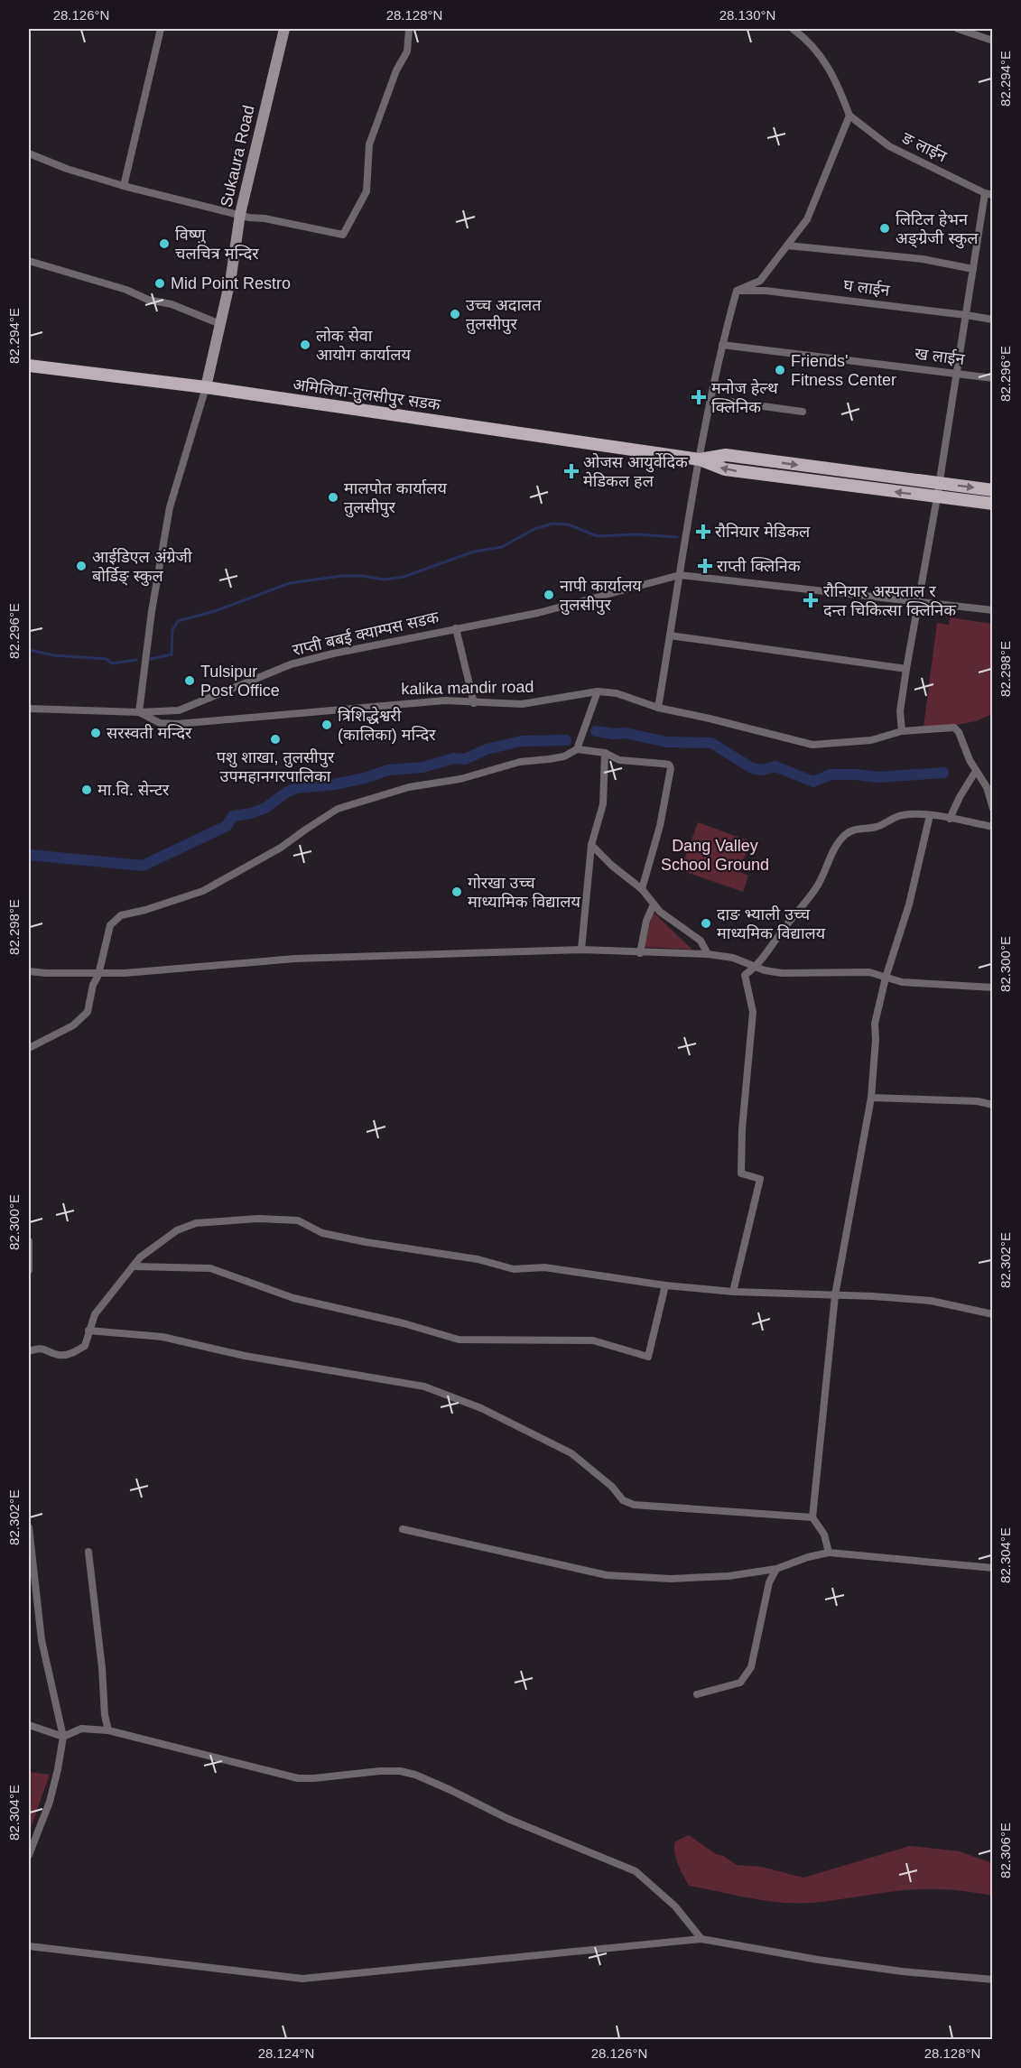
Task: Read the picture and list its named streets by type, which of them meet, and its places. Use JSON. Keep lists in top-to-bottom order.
{
  "streets": {
    "main road": ["अमिलिया-तुलसीपुर सडक"],
    "street": [
      "ङ लाईन",
      "Sukaura Road",
      "घ लाईन",
      "ख लाईन",
      "राप्ती बबई क्याम्पस सडक",
      "kalika mandir road"
    ]
  },
  "crossings": [
    ["Sukaura Road", "अमिलिया-तुलसीपुर सडक"],
    ["राप्ती बबई क्याम्पस सडक", "kalika mandir road"]
  ],
  "parks": ["Dang Valley School Ground"],
  "places": {
    "other": [
      "लिटिल हेभन अङ्‍ग्रेजी स्कुल",
      "विष्णु चलचित्र मन्दिर",
      "Mid Point Restro",
      "उच्च अदालत तुलसीपुर",
      "लोक सेवा आयोग कार्यालय",
      "Friends' Fitness Center",
      "मालपोत कार्यालय तुलसीपुर",
      "आईडिएल अंग्रेजी बोर्डिङ् स्कुल",
      "नापी कार्यालय तुलसीपुर",
      "Tulsipur Post Office",
      "त्रिशिद्धेश्वरी (कालिका) मन्दिर",
      "सरस्वती मन्दिर",
      "पशु शाखा, तुलसीपुर उपमहानगरपालिका",
      "मा.वि. सेन्टर",
      "गोरखा उच्च माध्यामिक विद्यालय",
      "दाङ भ्याली उच्च माध्यमिक विद्यालय"
    ],
    "health": [
      "मनोज हेल्थ क्लिनिक",
      "ओजस आयुर्वेदिक मेडिकल हल",
      "रौनियार मेडिकल",
      "राप्ती क्लिनिक",
      "रौनियार अस्पताल र दन्त चिकित्सा क्लिनिक"
    ]
  },
  "coordinates": [
    "28.126°N",
    "28.128°N",
    "28.130°N",
    "82.294°E",
    "82.296°E",
    "82.298°E",
    "82.300°E",
    "82.302°E",
    "82.304°E",
    "82.306°E",
    "28.124°N"
  ]
}
